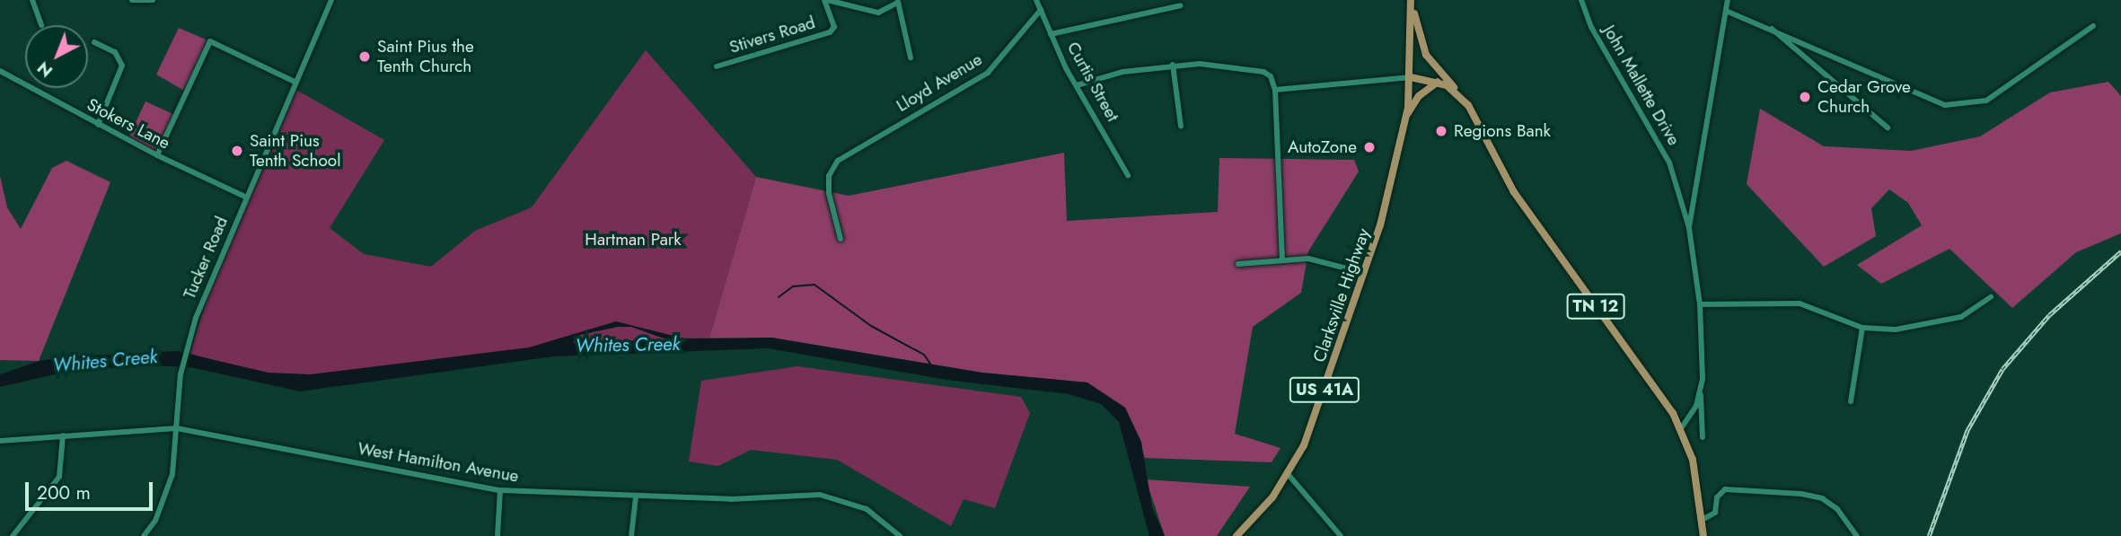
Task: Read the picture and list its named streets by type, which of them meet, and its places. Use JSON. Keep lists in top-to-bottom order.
{
  "streets": {
    "main road": ["Clarksville Highway", "TN 12", "US 41A"],
    "street": [
      "Stivers Road",
      "Curtis Street",
      "Lloyd Avenue",
      "John Mallette Drive",
      "Stokers Lane",
      "Tucker Road",
      "West Hamilton Avenue"
    ]
  },
  "crossings": [
    ["Curtis Street", "Lloyd Avenue"],
    ["Stokers Lane", "Tucker Road"],
    ["Tucker Road", "West Hamilton Avenue"],
    ["Clarksville Highway", "TN 12"],
    ["Clarksville Highway", "US 41A"],
    ["TN 12", "US 41A"]
  ],
  "water": ["Whites Creek"],
  "parks": ["Hartman Park"],
  "places": [
    "Saint Pius the Tenth Church",
    "Cedar Grove Church",
    "Regions Bank",
    "AutoZone",
    "Saint Pius Tenth School"
  ],
  "scale_bar": "200 m",
  "north": "bottom left"
}
